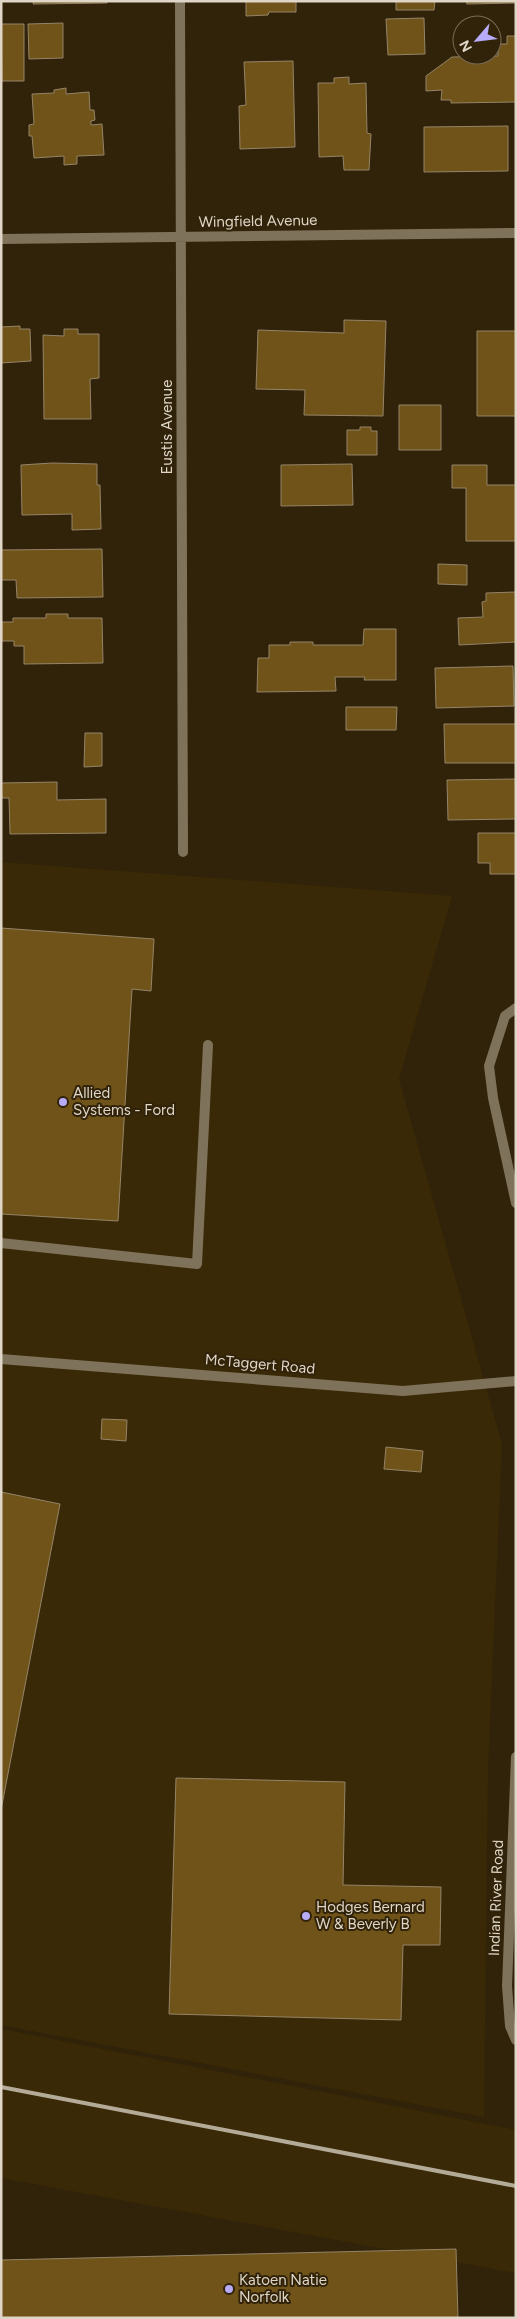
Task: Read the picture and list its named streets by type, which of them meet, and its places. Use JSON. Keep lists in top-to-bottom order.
{
  "streets": {
    "street": [
      "Wingfield Avenue",
      "Eustis Avenue",
      "McTaggert Road",
      "Indian River Road"
    ]
  },
  "crossings": [
    ["Wingfield Avenue", "Eustis Avenue"]
  ],
  "places": ["Allied Systems - Ford", "Hodges Bernard W & Beverly B", "Katoen Natie Norfolk"],
  "north": "bottom left"
}
